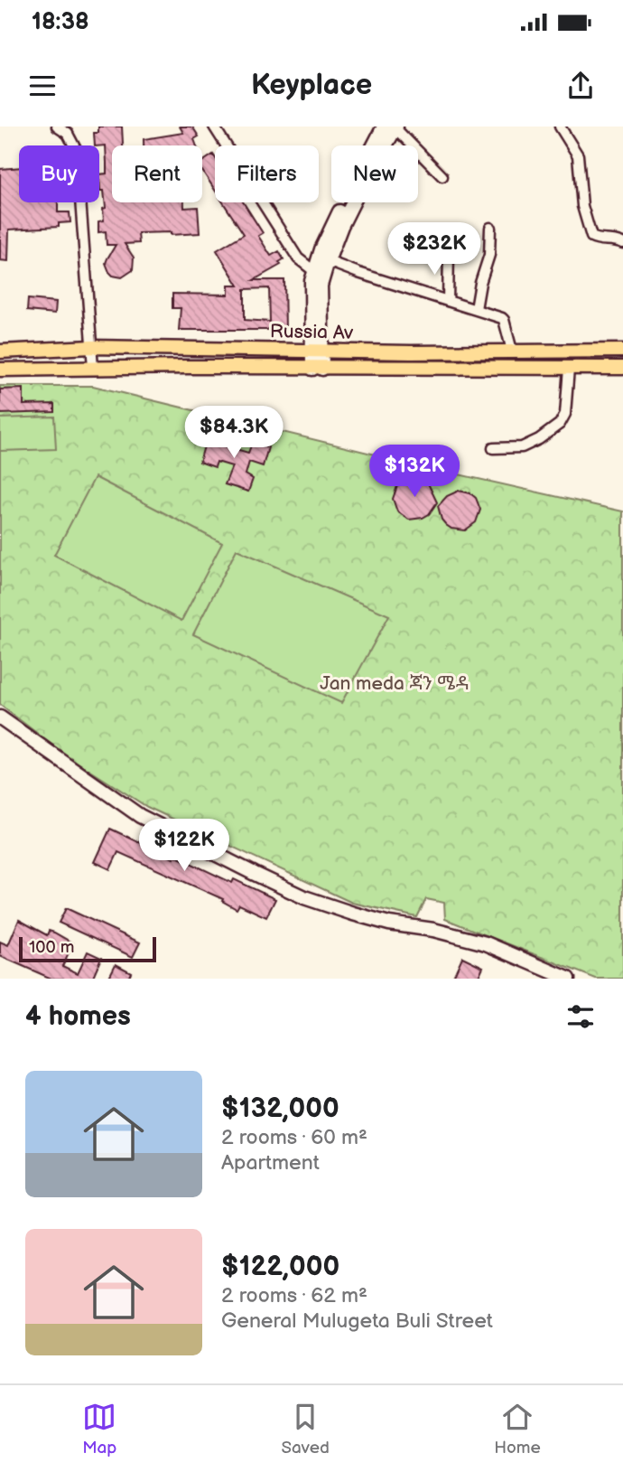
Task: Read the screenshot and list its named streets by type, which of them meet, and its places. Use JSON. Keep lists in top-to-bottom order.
{
  "streets": {
    "main road": ["Russia Av"]
  },
  "parks": ["Jan meda ጃን ሜዳ"],
  "scale_bar": "100 m",
  "page": {
    "status": "18:38",
    "header": "Keyplace",
    "chip": [
      "Buy",
      "Rent",
      "Filters",
      "New"
    ],
    "price": [
      "$232K",
      "$84.3K",
      "$132K",
      "$122K"
    ],
    "scale": "100 m",
    "heading": "4 homes",
    "list": [
      {
        "name": "$132,000",
        "note": "2 rooms · 60 m² · Apartment"
      },
      {
        "name": "$122,000",
        "note": "2 rooms · 62 m² · General Mulugeta Buli Street"
      }
    ],
    "tabs": ["Map", "Saved", "Home"]
  }
}
